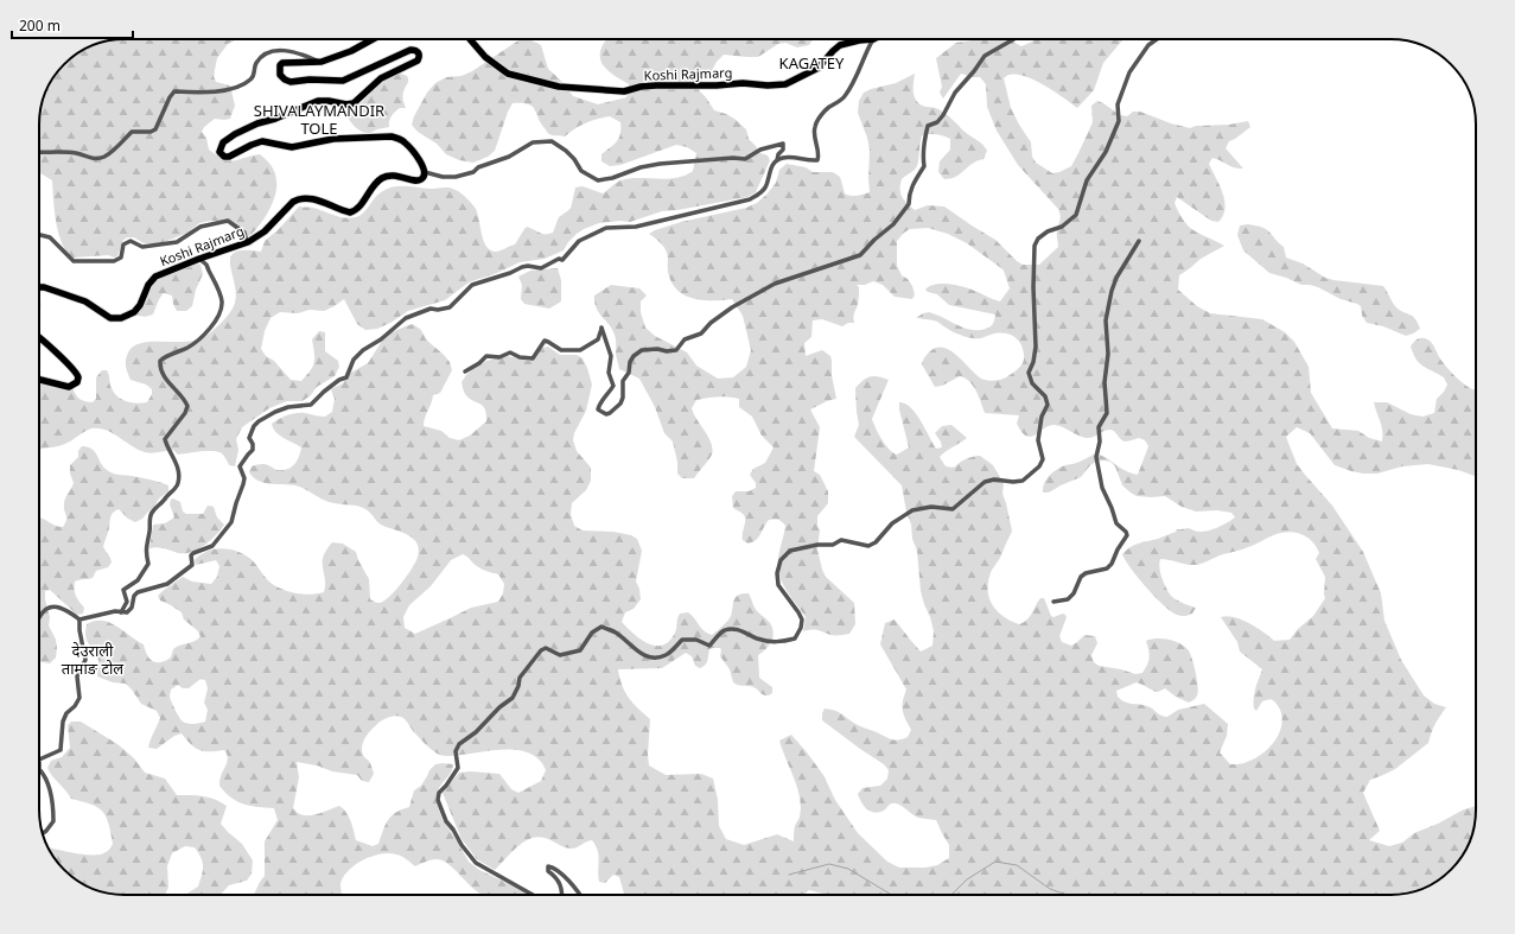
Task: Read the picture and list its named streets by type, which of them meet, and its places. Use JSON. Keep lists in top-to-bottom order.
{
  "streets": {
    "main road": ["Koshi Rajmarg"]
  },
  "districts": ["KAGATEY", "SHIVALAYMANDIR TOLE", "देउराली तामाङ टोल"],
  "scale_bar": "200 m"
}
